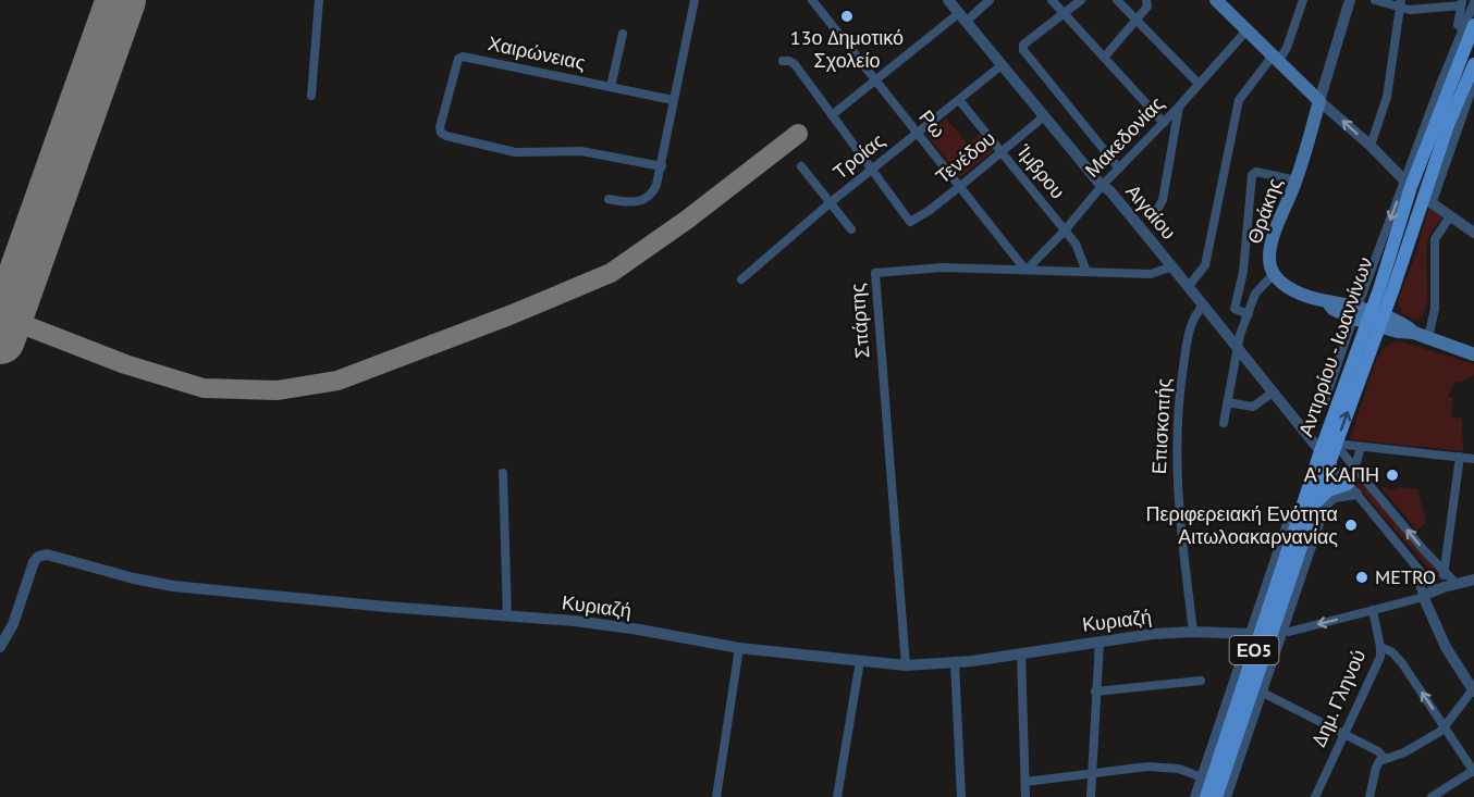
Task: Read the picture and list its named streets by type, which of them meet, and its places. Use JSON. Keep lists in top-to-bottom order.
{
  "streets": {
    "main road": ["Θράκης", "Αντιρρίου - Ιωαννίνων", "ΕΟ5"],
    "street": [
      "Χαιρώνειας",
      "Ρω",
      "Μακεδονίας",
      "Τροίας",
      "Τενέδου",
      "Ίμβρου",
      "Αιγαίου",
      "Σπάρτης",
      "Επισκοπής",
      "Κυριαζή",
      "Δημ. Γληνού"
    ]
  },
  "crossings": [
    ["Ρω", "Μακεδονίας"],
    ["Ρω", "Τροίας"],
    ["Ρω", "Τενέδου"],
    ["Ρω", "Σπάρτης"],
    ["Μακεδονίας", "Ίμβρου"],
    ["Μακεδονίας", "Αιγαίου"],
    ["Μακεδονίας", "Σπάρτης"],
    ["Τροίας", "Τενέδου"],
    ["Τροίας", "Ίμβρου"],
    ["Τροίας", "Αιγαίου"],
    ["Τενέδου", "Ίμβρου"],
    ["Τενέδου", "Αιγαίου"],
    ["Ίμβρου", "Σπάρτης"],
    ["Θράκης", "Αντιρρίου - Ιωαννίνων"],
    ["Αιγαίου", "Σπάρτης"],
    ["Αιγαίου", "Αντιρρίου - Ιωαννίνων"],
    ["Αιγαίου", "Επισκοπής"],
    ["Σπάρτης", "Κυριαζή"],
    ["Επισκοπής", "Κυριαζή"]
  ],
  "places": [
    "13ο Δημοτικό Σχολείο",
    "Α' ΚΑΠΗ",
    "Περιφερειακή Ενότητα Αιτωλοακαρνανίας",
    "METRO"
  ]
}
